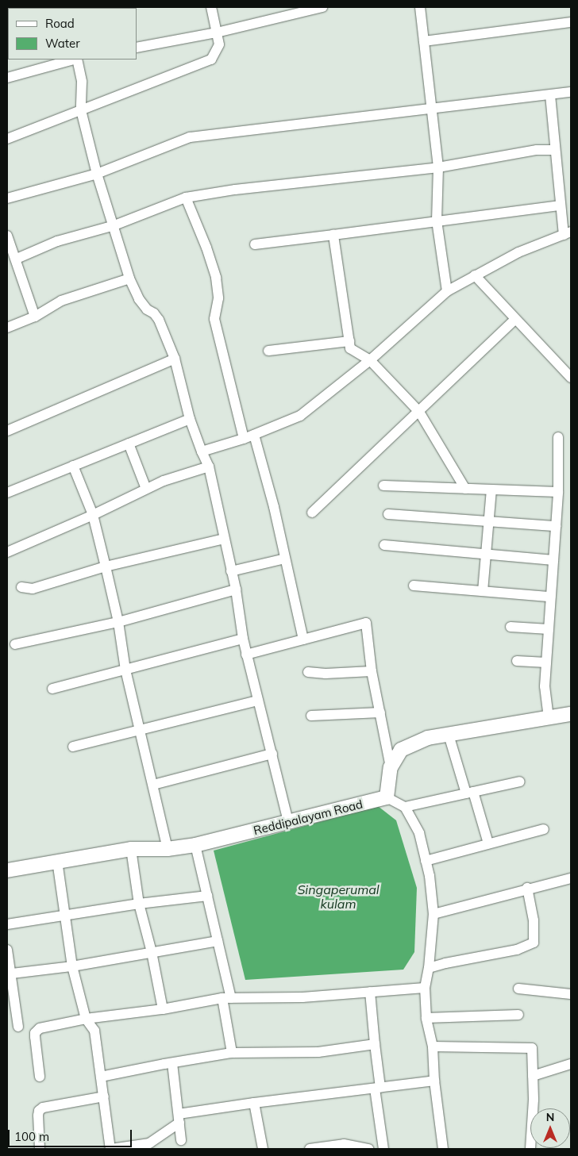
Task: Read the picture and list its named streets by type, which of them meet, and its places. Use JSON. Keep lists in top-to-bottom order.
{
  "streets": {
    "main road": ["Reddipalayam Road"]
  },
  "water": ["Singaperumal kulam"],
  "legend": ["Road", "Water"],
  "scale_bar": "100 m",
  "north": "top"
}
